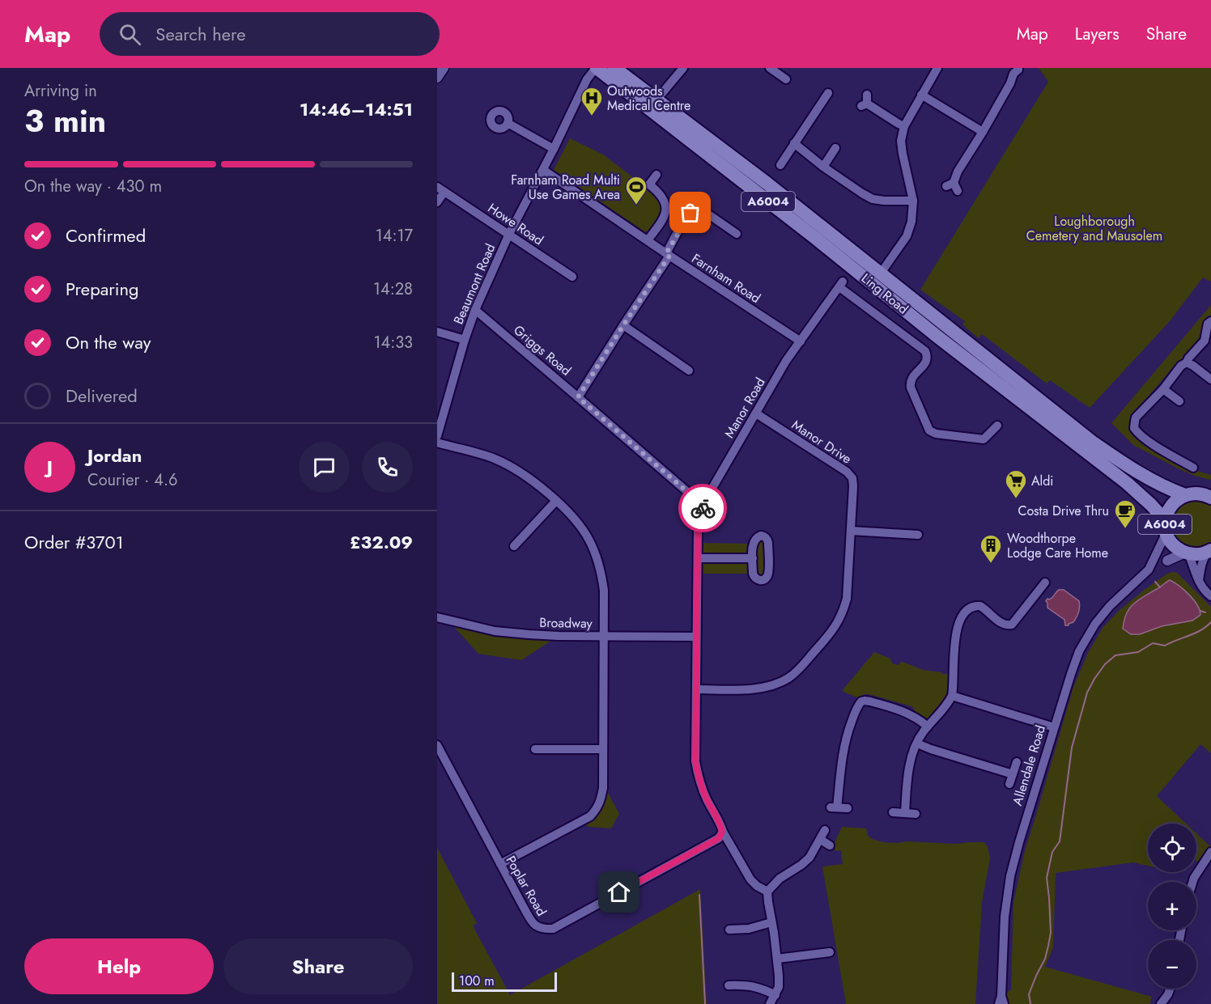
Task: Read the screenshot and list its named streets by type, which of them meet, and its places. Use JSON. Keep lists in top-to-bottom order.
{
  "streets": {
    "main road": ["A6004", "Ling Road"],
    "street": [
      "Howe Road",
      "Farnham Road",
      "Beaumont Road",
      "Griggs Road",
      "Manor Road",
      "Manor Drive",
      "Broadway",
      "Allendale Road",
      "Poplar Road"
    ]
  },
  "crossings": [
    ["A6004", "Ling Road"],
    ["A6004", "Allendale Road"],
    ["Howe Road", "Beaumont Road"],
    ["Farnham Road", "Beaumont Road"],
    ["Farnham Road", "Manor Road"],
    ["Beaumont Road", "Ling Road"],
    ["Beaumont Road", "Griggs Road"],
    ["Ling Road", "Allendale Road"],
    ["Griggs Road", "Manor Road"],
    ["Manor Road", "Manor Drive"],
    ["Manor Road", "Broadway"],
    ["Manor Road", "Poplar Road"]
  ],
  "parks": ["Loughborough Cemetery and Mausolem"],
  "places": {
    "hospital": ["Outwoods Medical Centre"],
    "sports": ["Farnham Road Multi Use Games Area"],
    "supermarket": ["Aldi"],
    "cafe": ["Costa Drive Thru"],
    "building": ["Woodthorpe Lodge Care Home"]
  },
  "scale_bar": "100 m",
  "page": {
    "header": "Map",
    "search": "Search here",
    "nav": ["Map", "Layers", "Share"],
    "heading": ["3 min", "Arriving in", "14:46–14:51"],
    "panel": [
      "Jordan",
      "Courier · 4.6",
      "Order #3701",
      "£32.09"
    ],
    "bar": "On the way · 430 m",
    "list": [
      ["Confirmed", "14:17"],
      ["Preparing", "14:28"],
      ["On the way", "14:33"],
      "Delivered"
    ],
    "round": "J",
    "map_buttons": ["+", "−"],
    "buttons": ["Help", "Share"],
    "scale": "100 m"
  }
}
